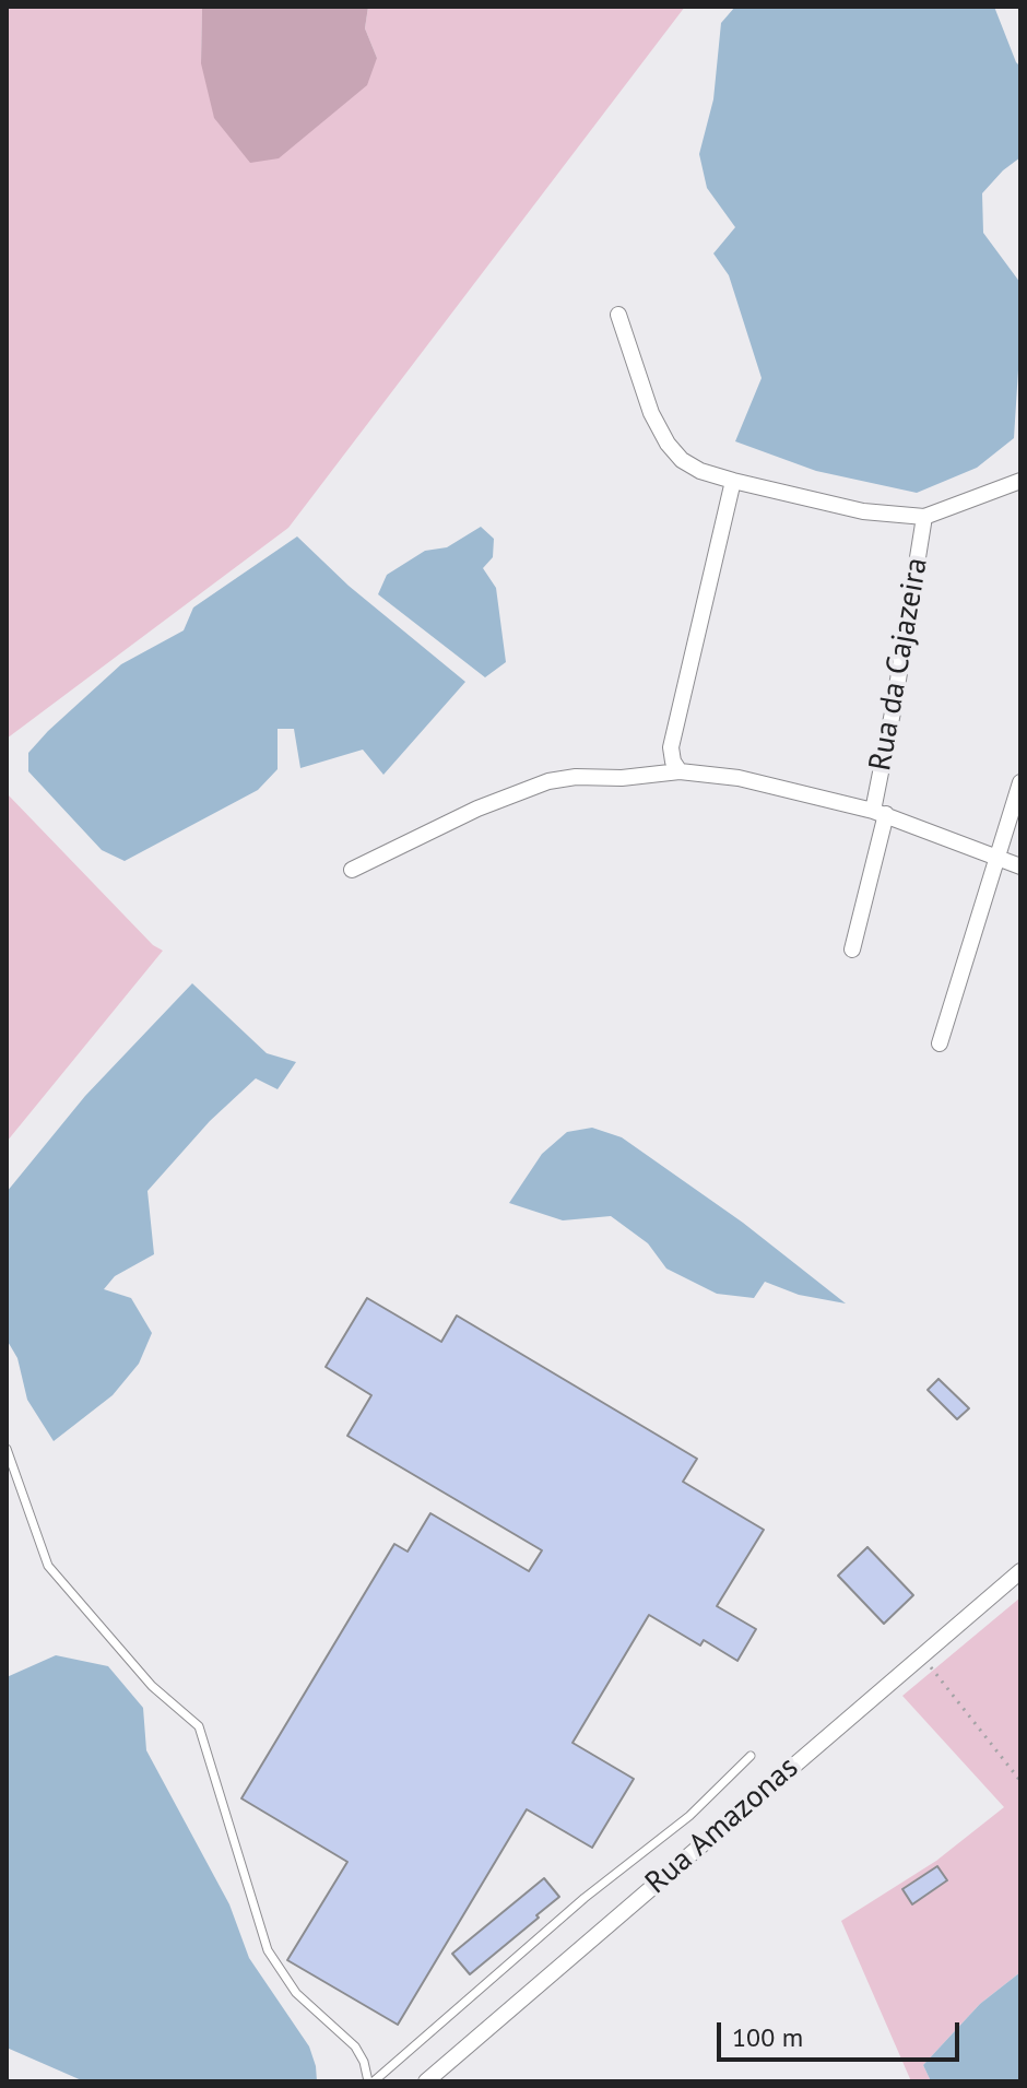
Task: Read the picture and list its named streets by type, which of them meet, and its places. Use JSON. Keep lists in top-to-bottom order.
{
  "streets": {
    "street": ["Rua da Cajazeira", "Rua Amazonas"]
  },
  "scale_bar": "100 m"
}
